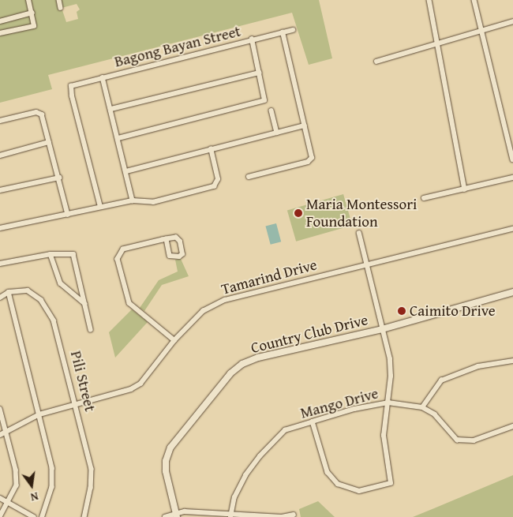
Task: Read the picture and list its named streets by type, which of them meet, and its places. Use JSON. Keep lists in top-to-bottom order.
{
  "streets": {
    "street": [
      "Bagong Bayan Street",
      "Tamarind Drive",
      "Country Club Drive",
      "Pili Street",
      "Mango Drive"
    ]
  },
  "crossings": [
    ["Tamarind Drive", "Pili Street"]
  ],
  "places": ["Maria Montessori Foundation", "Caimito Drive"],
  "north": "bottom"
}
